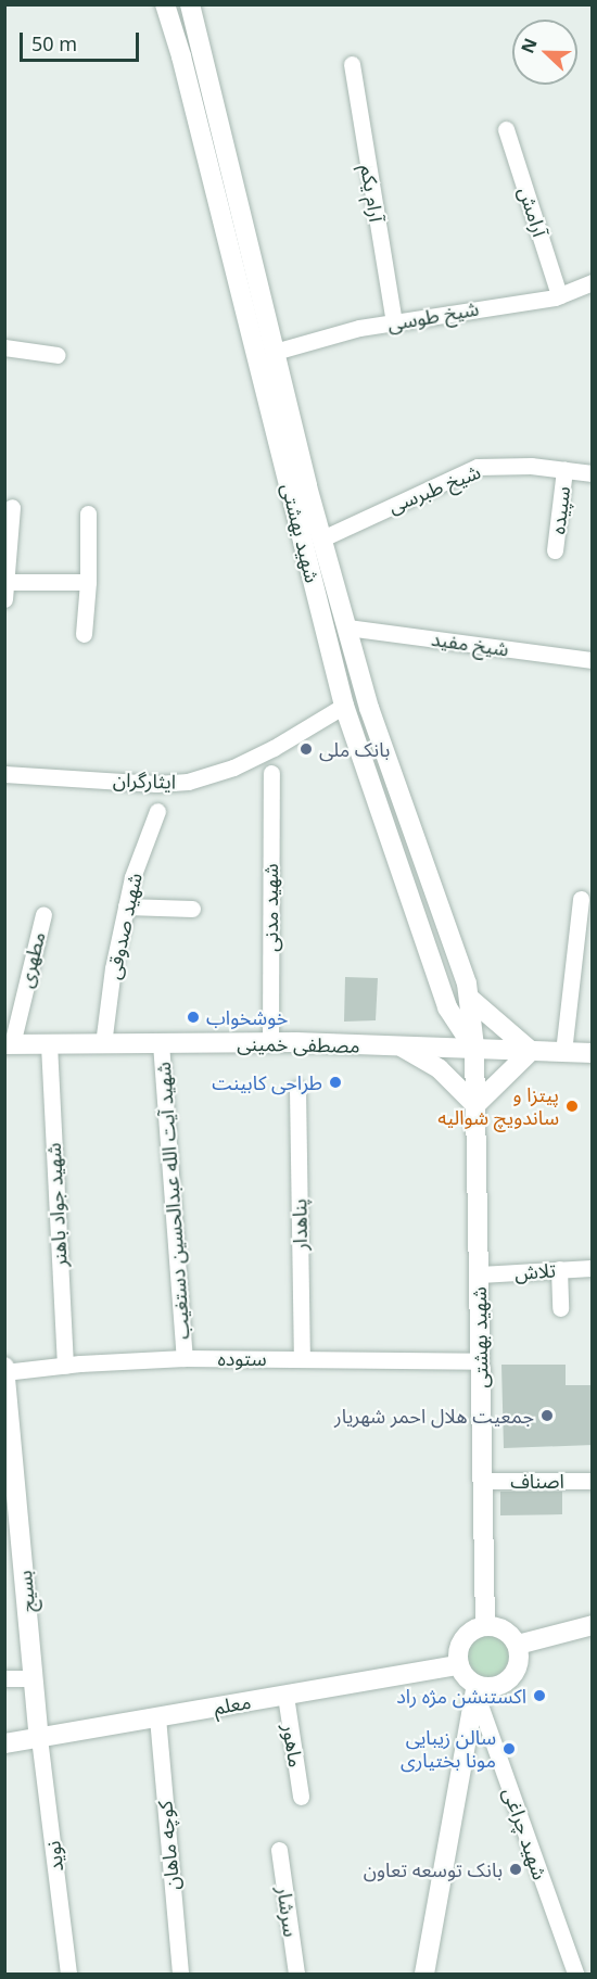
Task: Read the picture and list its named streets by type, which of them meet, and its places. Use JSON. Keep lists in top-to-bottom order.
{
  "streets": {
    "main road": [
      "شهید بهشتی",
      "مصطفی خمینی",
      "بسیج",
      "معلم"
    ],
    "street": [
      "آرام یکم",
      "آرامش",
      "شیخ طوسی",
      "شیخ طبرسی",
      "سپیده",
      "شیخ مفید",
      "ایثارگران",
      "شهید مدنی",
      "شهید صدوقی",
      "مطهری",
      "شهید آیت الله عبدالحسین دستغیب",
      "شهید جواد باهنر",
      "پناهدار",
      "تلاش",
      "ستوده",
      "اصناف",
      "ماهور",
      "شهید چراغی",
      "کوچه ماهان",
      "نوید",
      "سرشار"
    ]
  },
  "crossings": [
    ["آرام یکم", "شیخ طوسی"],
    ["آرامش", "شیخ طوسی"],
    ["شیخ طوسی", "شهید بهشتی"],
    ["شیخ طبرسی", "سپیده"],
    ["شیخ طبرسی", "شهید بهشتی"],
    ["شهید بهشتی", "شیخ مفید"],
    ["شهید بهشتی", "ایثارگران"],
    ["شهید بهشتی", "مصطفی خمینی"],
    ["شهید بهشتی", "تلاش"],
    ["شهید بهشتی", "ستوده"],
    ["شهید بهشتی", "اصناف"],
    ["شهید بهشتی", "معلم"],
    ["شهید بهشتی", "شهید چراغی"],
    ["شهید مدنی", "مصطفی خمینی"],
    ["شهید صدوقی", "مصطفی خمینی"],
    ["مطهری", "مصطفی خمینی"],
    ["مصطفی خمینی", "شهید آیت الله عبدالحسین دستغیب"],
    ["مصطفی خمینی", "شهید جواد باهنر"],
    ["شهید آیت الله عبدالحسین دستغیب", "ستوده"],
    ["شهید جواد باهنر", "ستوده"],
    ["پناهدار", "ستوده"],
    ["ستوده", "بسیج"],
    ["بسیج", "معلم"],
    ["بسیج", "نوید"],
    ["معلم", "ماهور"],
    ["معلم", "شهید چراغی"],
    ["معلم", "کوچه ماهان"],
    ["معلم", "نوید"]
  ],
  "places": [
    "بانک ملی",
    "خوشخواب",
    "طراحی کابینت",
    "پیتزا و ساندویچ شوالیه",
    "جمعیت هلال احمر شهریار",
    "اکستنشن مژه راد",
    "سالن زیبایی مونا بختیاری",
    "بانک توسعه تعاون"
  ],
  "scale_bar": "50 m",
  "north": "left"
}
